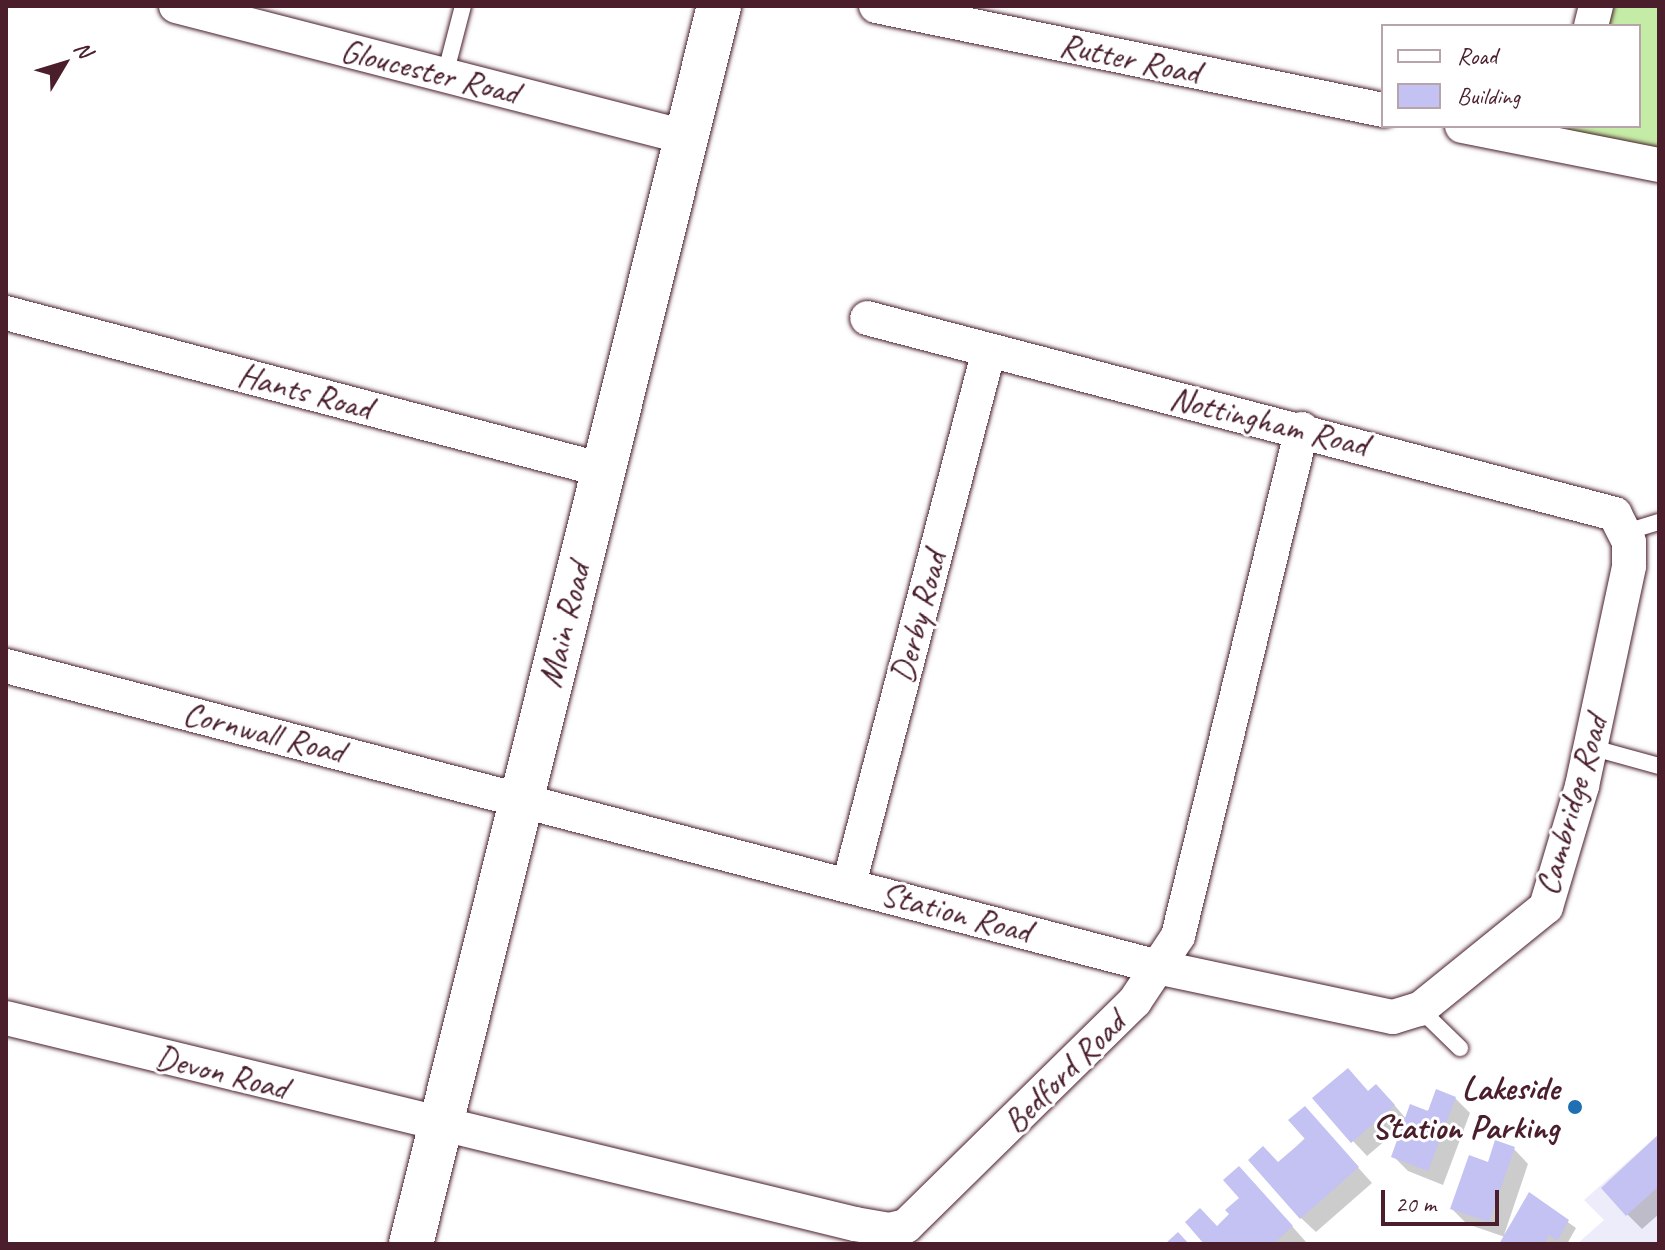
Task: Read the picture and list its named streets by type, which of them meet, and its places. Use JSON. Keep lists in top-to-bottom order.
{
  "streets": {
    "main road": ["Main Road"],
    "street": [
      "Rutter Road",
      "Gloucester Road",
      "Hants Road",
      "Nottingham Road",
      "Derby Road",
      "Cornwall Road",
      "Cambridge Road",
      "Station Road",
      "Devon Road",
      "Bedford Road"
    ]
  },
  "crossings": [
    ["Gloucester Road", "Main Road"],
    ["Hants Road", "Main Road"],
    ["Nottingham Road", "Derby Road"],
    ["Nottingham Road", "Cambridge Road"],
    ["Nottingham Road", "Bedford Road"],
    ["Derby Road", "Station Road"],
    ["Main Road", "Cornwall Road"],
    ["Main Road", "Station Road"],
    ["Main Road", "Devon Road"],
    ["Main Road", "Bedford Road"],
    ["Cornwall Road", "Station Road"],
    ["Cambridge Road", "Station Road"],
    ["Station Road", "Bedford Road"],
    ["Devon Road", "Bedford Road"]
  ],
  "places": ["Lakeside Station Parking"],
  "legend": ["Road", "Building"],
  "scale_bar": "20 m",
  "north": "top right"
}
